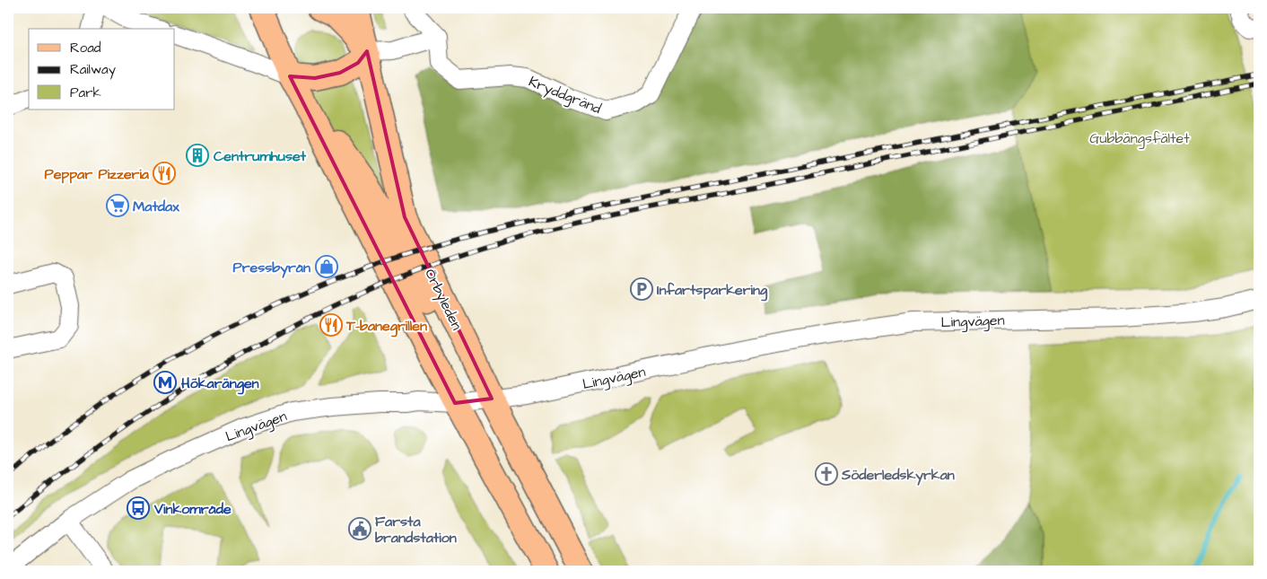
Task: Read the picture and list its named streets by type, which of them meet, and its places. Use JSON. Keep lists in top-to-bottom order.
{
  "streets": {
    "main road": ["Örbyleden"],
    "street": ["Kryddgränd", "Lingvägen"]
  },
  "crossings": [
    ["Örbyleden", "Lingvägen"]
  ],
  "parks": ["Gubbängsfältet"],
  "places": {
    "building": ["Centrumhuset"],
    "restaurant": ["Peppar Pizzeria", "T-banegrillen"],
    "supermarket": ["Matdax"],
    "shop": ["Pressbyrån"],
    "parking": ["Infartsparkering"],
    "metro station": ["Hökarängen"],
    "church": ["Söderledskyrkan"],
    "bus stop": ["Vinkområde"],
    "public building": ["Farsta brandstation"]
  },
  "legend": ["Road", "Railway", "Park"]
}
